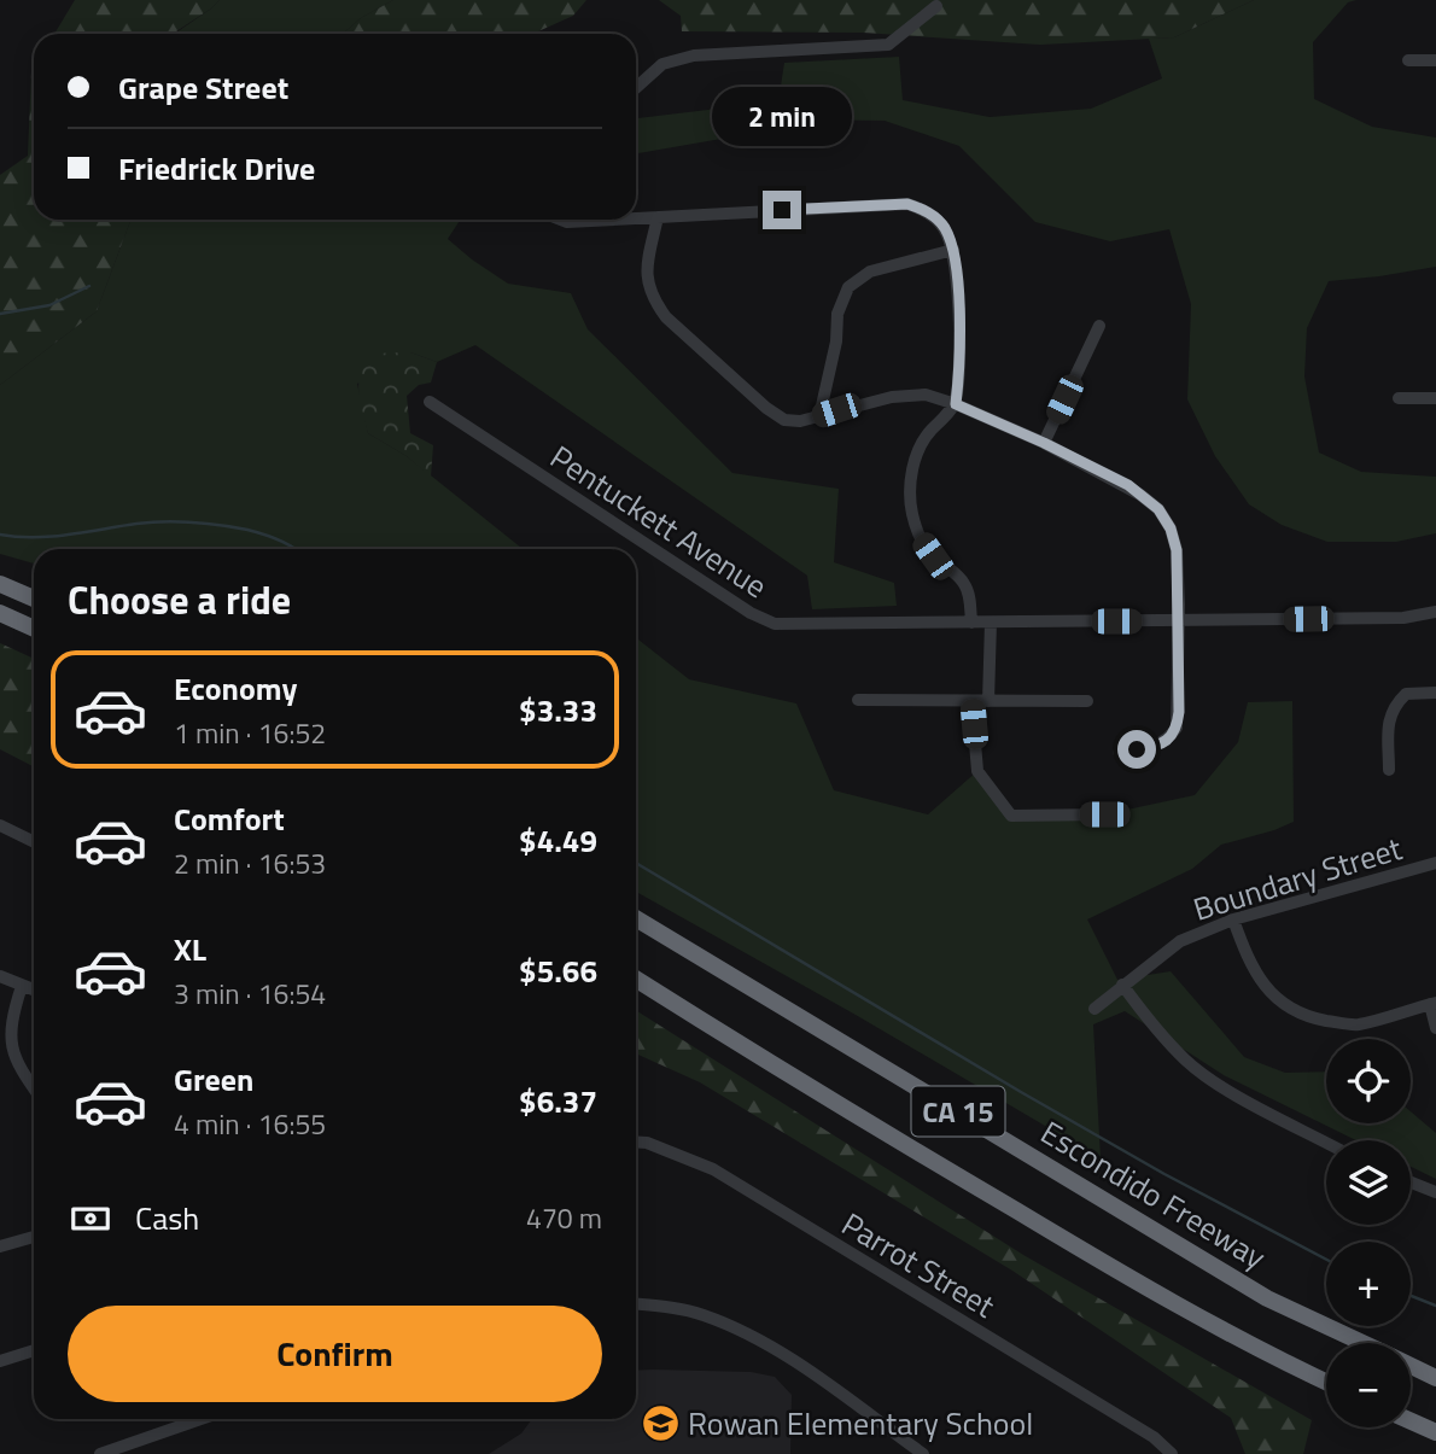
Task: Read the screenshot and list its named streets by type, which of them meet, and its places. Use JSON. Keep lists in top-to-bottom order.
{
  "streets": {
    "highway": ["CA 15", "Escondido Freeway"],
    "street": ["Pentuckett Avenue", "Boundary Street", "Parrot Street"]
  },
  "places": {
    "school or university": ["Rowan Elementary School"]
  },
  "page": {
    "banner": ["Grape Street", "Friedrick Drive"],
    "bubble": "2 min",
    "heading": "Choose a ride",
    "list": [
      {
        "name": "Economy",
        "note": "1 min · 16:52",
        "value": "$3.33"
      },
      {
        "name": "Comfort",
        "note": "2 min · 16:53",
        "value": "$4.49"
      },
      {
        "name": "XL",
        "note": "3 min · 16:54",
        "value": "$5.66"
      },
      {
        "name": "Green",
        "note": "4 min · 16:55",
        "value": "$6.37"
      }
    ],
    "map_buttons": ["+", "−"],
    "pay": ["Cash", "470 m"],
    "buttons": "Confirm"
  }
}
